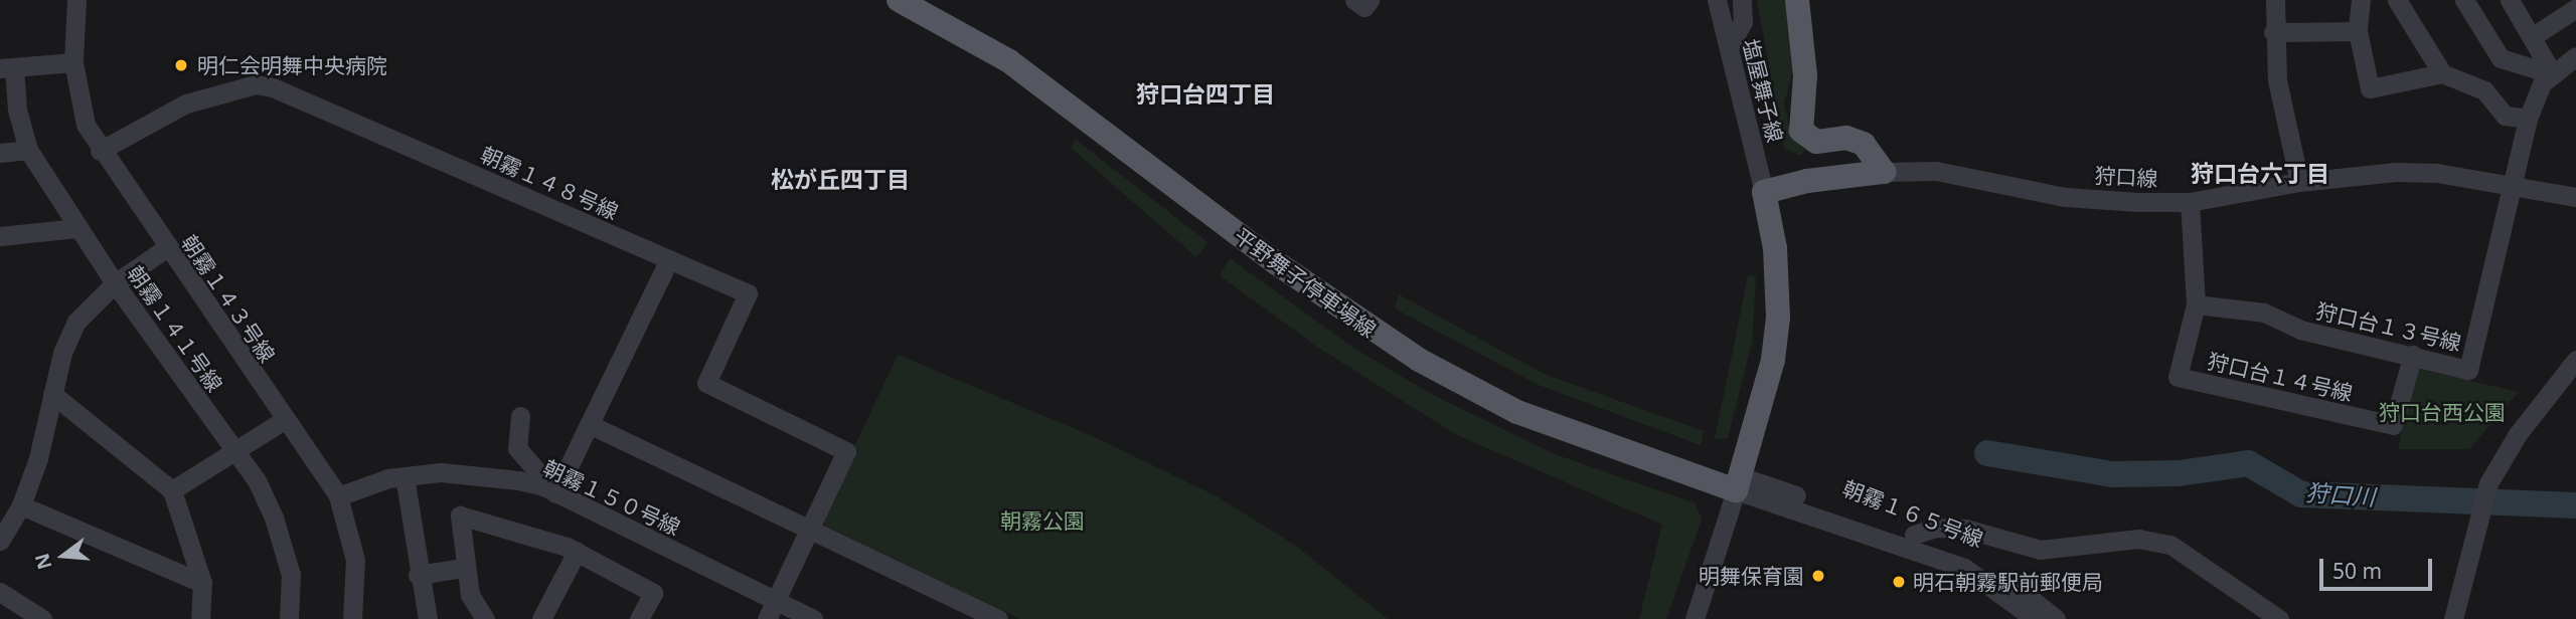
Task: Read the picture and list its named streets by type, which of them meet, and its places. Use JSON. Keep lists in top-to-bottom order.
{
  "streets": {
    "main road": ["平野舞子停車場線"],
    "street": [
      "塩屋舞子線",
      "狩口線",
      "朝霧１４８号線",
      "朝霧１４３号線",
      "狩口台１３号線",
      "朝霧１４１号線",
      "狩口台１４号線",
      "朝霧１５０号線",
      "朝霧１６５号線"
    ]
  },
  "crossings": [
    ["狩口線", "狩口台１３号線"],
    ["狩口線", "狩口台１４号線"],
    ["朝霧１４８号線", "朝霧１４３号線"],
    ["平野舞子停車場線", "朝霧１６５号線"],
    ["朝霧１４３号線", "朝霧１５０号線"],
    ["狩口台１３号線", "狩口台１４号線"]
  ],
  "districts": ["狩口台四丁目", "狩口台六丁目", "松が丘四丁目"],
  "water": ["狩口川"],
  "parks": ["狩口台西公園", "朝霧公園"],
  "places": ["明仁会明舞中央病院", "明舞保育園", "明石朝霧駅前郵便局"],
  "scale_bar": "50 m",
  "north": "left"
}
